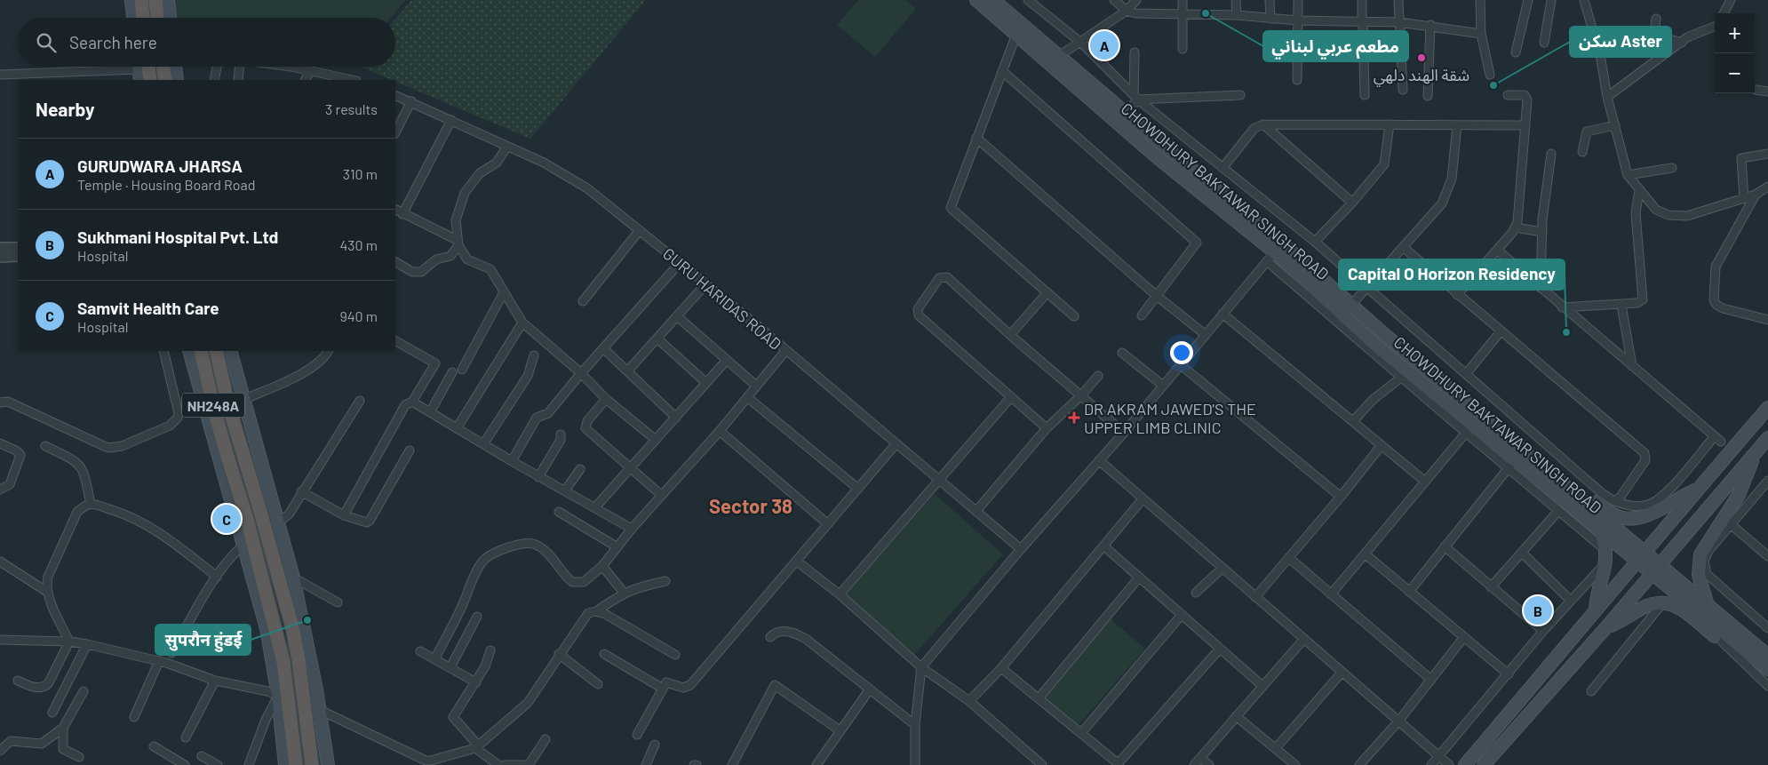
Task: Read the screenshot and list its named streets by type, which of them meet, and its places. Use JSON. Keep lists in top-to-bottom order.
{
  "streets": {
    "highway": ["NH248A"],
    "main road": ["CHOWDHURY BAKTAWAR SINGH ROAD"],
    "street": ["GURU HARIDAS ROAD"]
  },
  "districts": ["Sector 38"],
  "places": {
    "other": [
      "مطعم عربي لبناني",
      "شقة الهند دلهي",
      "سكن Aster",
      "Capital O Horizon Residency",
      "सुपरौन हुंडई"
    ],
    "health": ["DR AKRAM JAWED'S THE UPPER LIMB CLINIC"]
  },
  "page": {
    "map_buttons": ["+", "−"],
    "search": "Search here",
    "pins": ["A", "C", "B"],
    "heading": ["Nearby", "3 results"],
    "list": [
      {
        "mark": "A",
        "name": "GURUDWARA JHARSA",
        "note": "Temple · Housing Board Road",
        "value": "310 m"
      },
      {
        "mark": "B",
        "name": "Sukhmani Hospital Pvt. Ltd",
        "note": "Hospital",
        "value": "430 m"
      },
      {
        "mark": "C",
        "name": "Samvit Health Care",
        "note": "Hospital",
        "value": "940 m"
      }
    ]
  }
}
